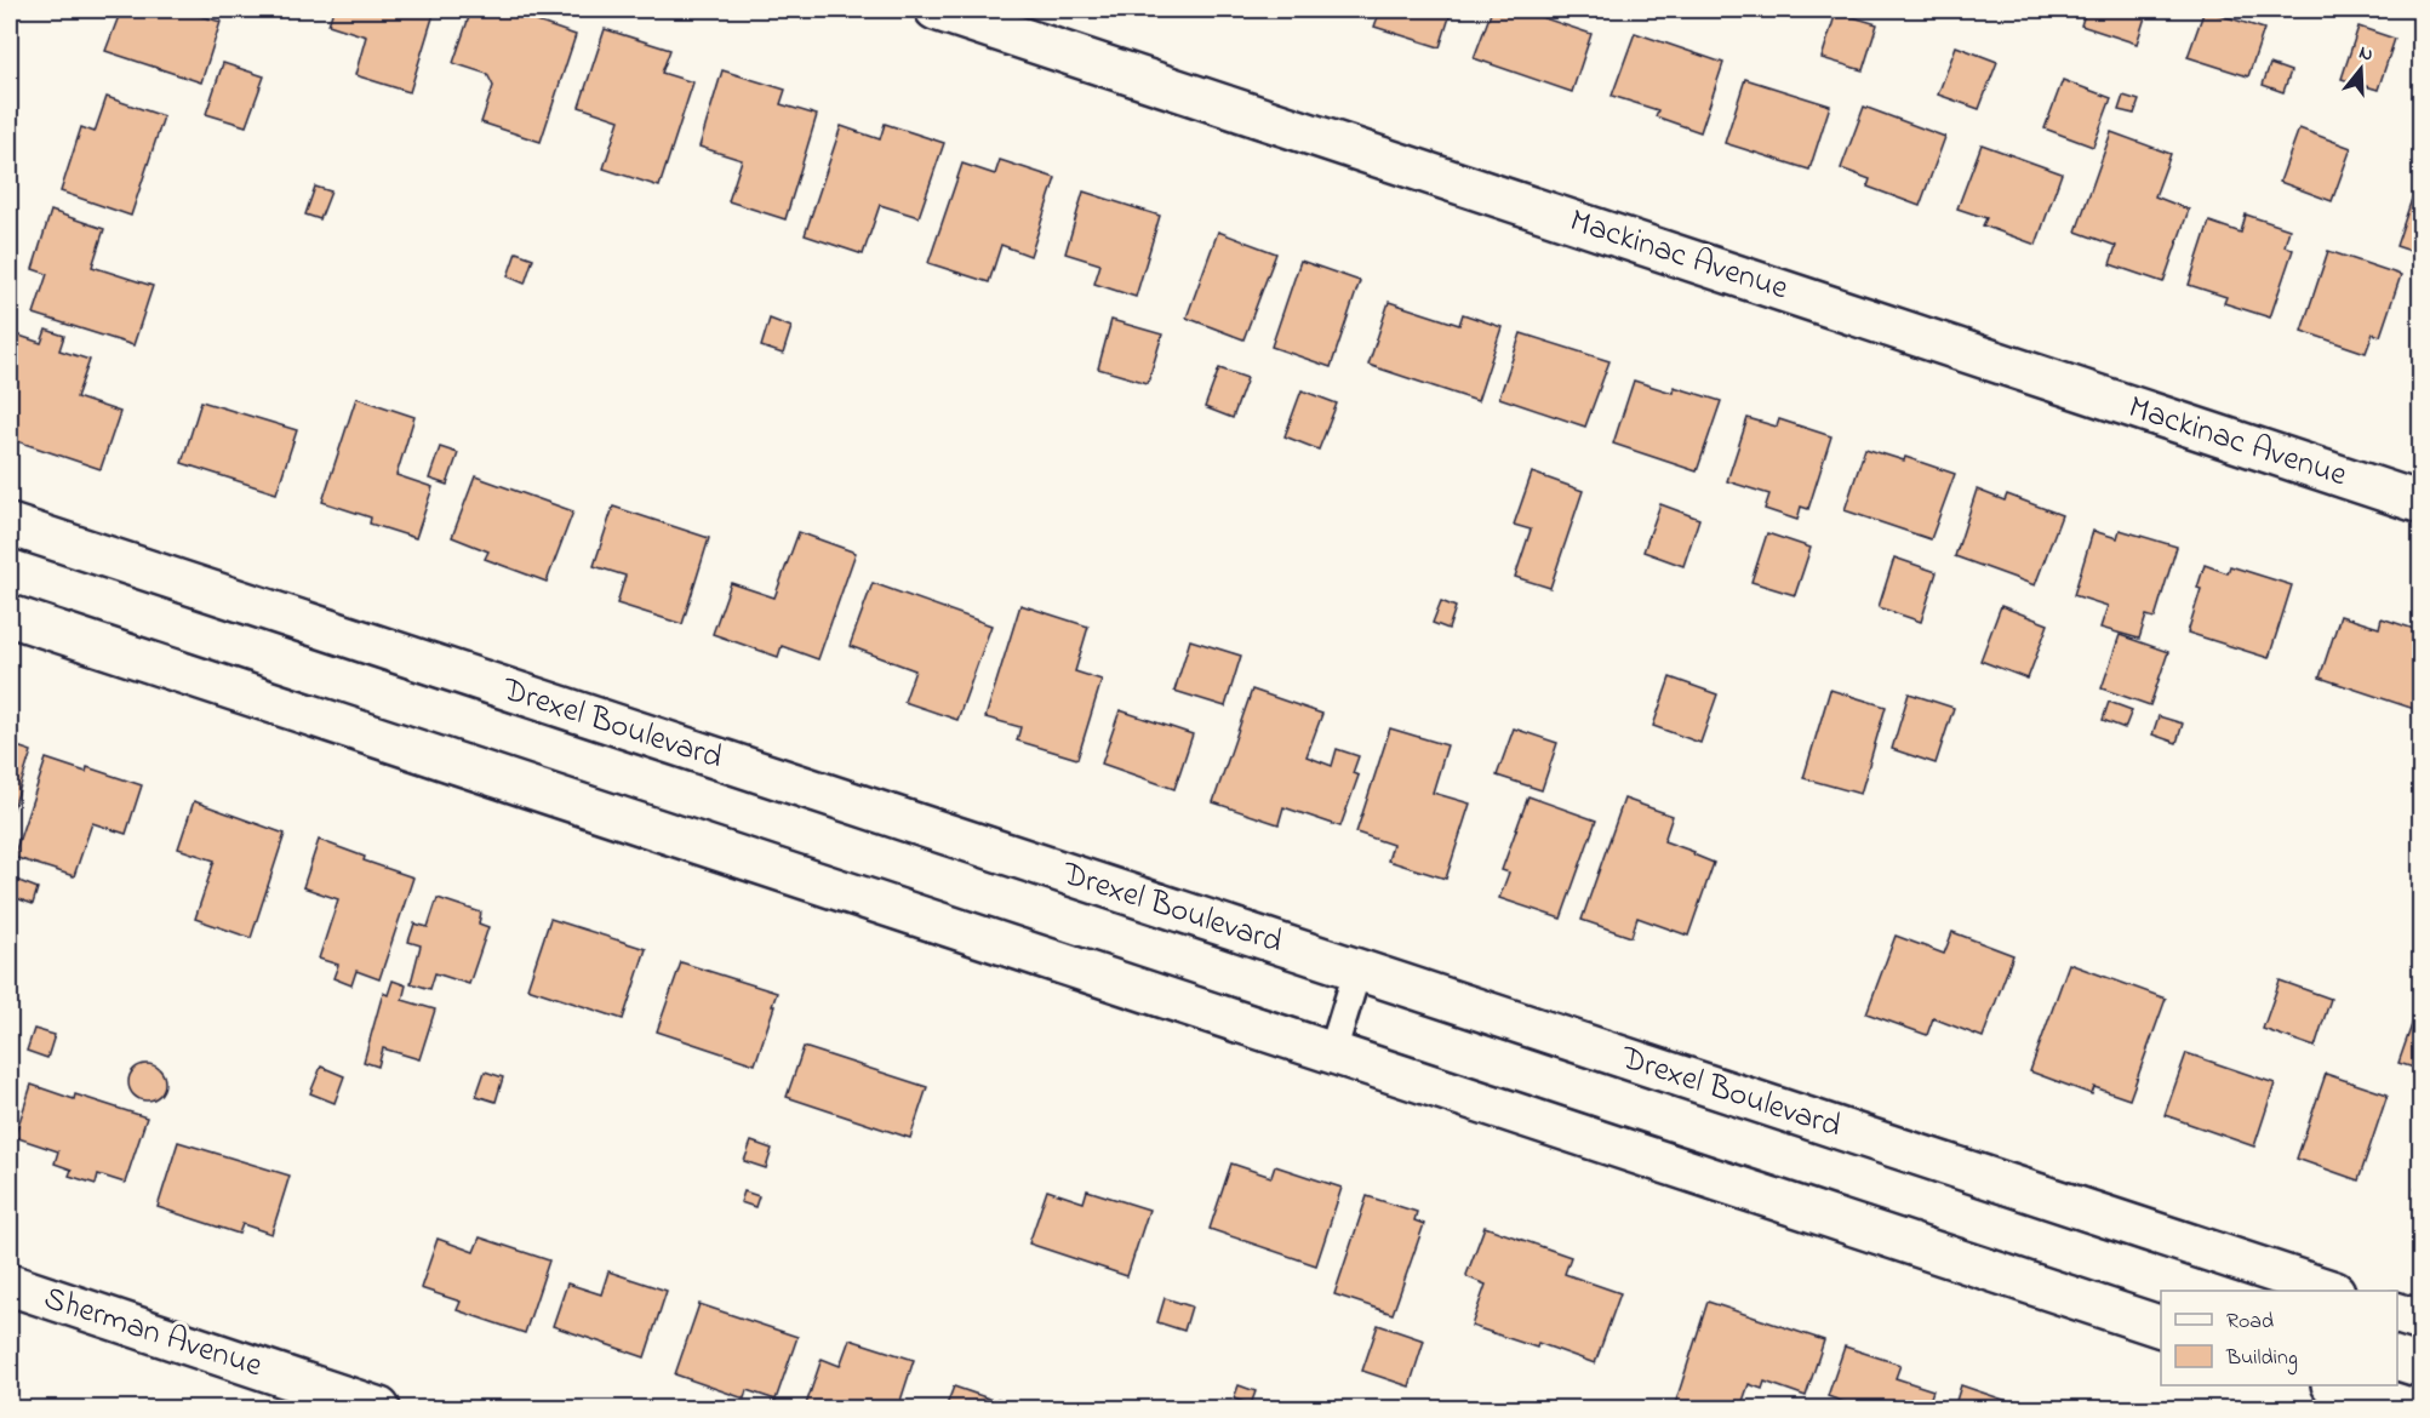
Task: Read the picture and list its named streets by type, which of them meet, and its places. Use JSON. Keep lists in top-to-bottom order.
{
  "streets": {
    "street": ["Mackinac Avenue", "Drexel Boulevard", "Sherman Avenue"]
  },
  "legend": ["Road", "Building"],
  "north": "top"
}
